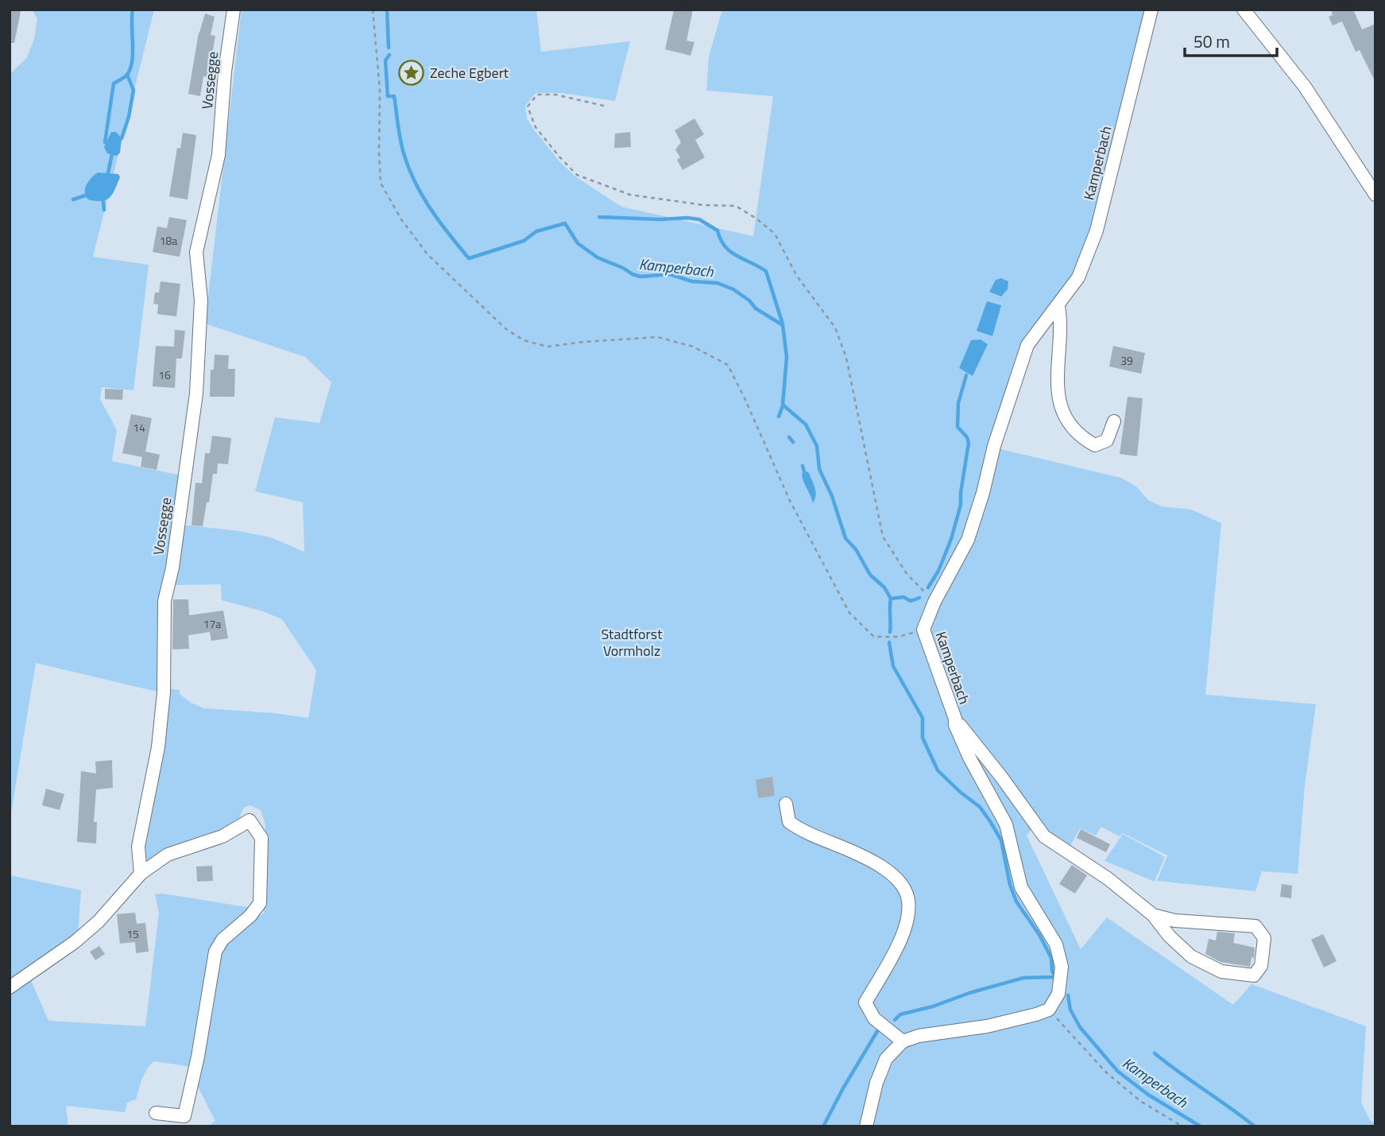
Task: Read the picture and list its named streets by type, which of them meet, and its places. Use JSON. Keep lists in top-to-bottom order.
{
  "streets": {
    "street": ["Vossegge", "Kamperbach"]
  },
  "water": ["Kamperbach"],
  "parks": ["Stadtforst Vormholz"],
  "places": {
    "place": ["Zeche Egbert"]
  },
  "house_numbers": [
    "18a",
    "39",
    "16",
    "14",
    "17a",
    "15"
  ],
  "scale_bar": "50 m"
}
